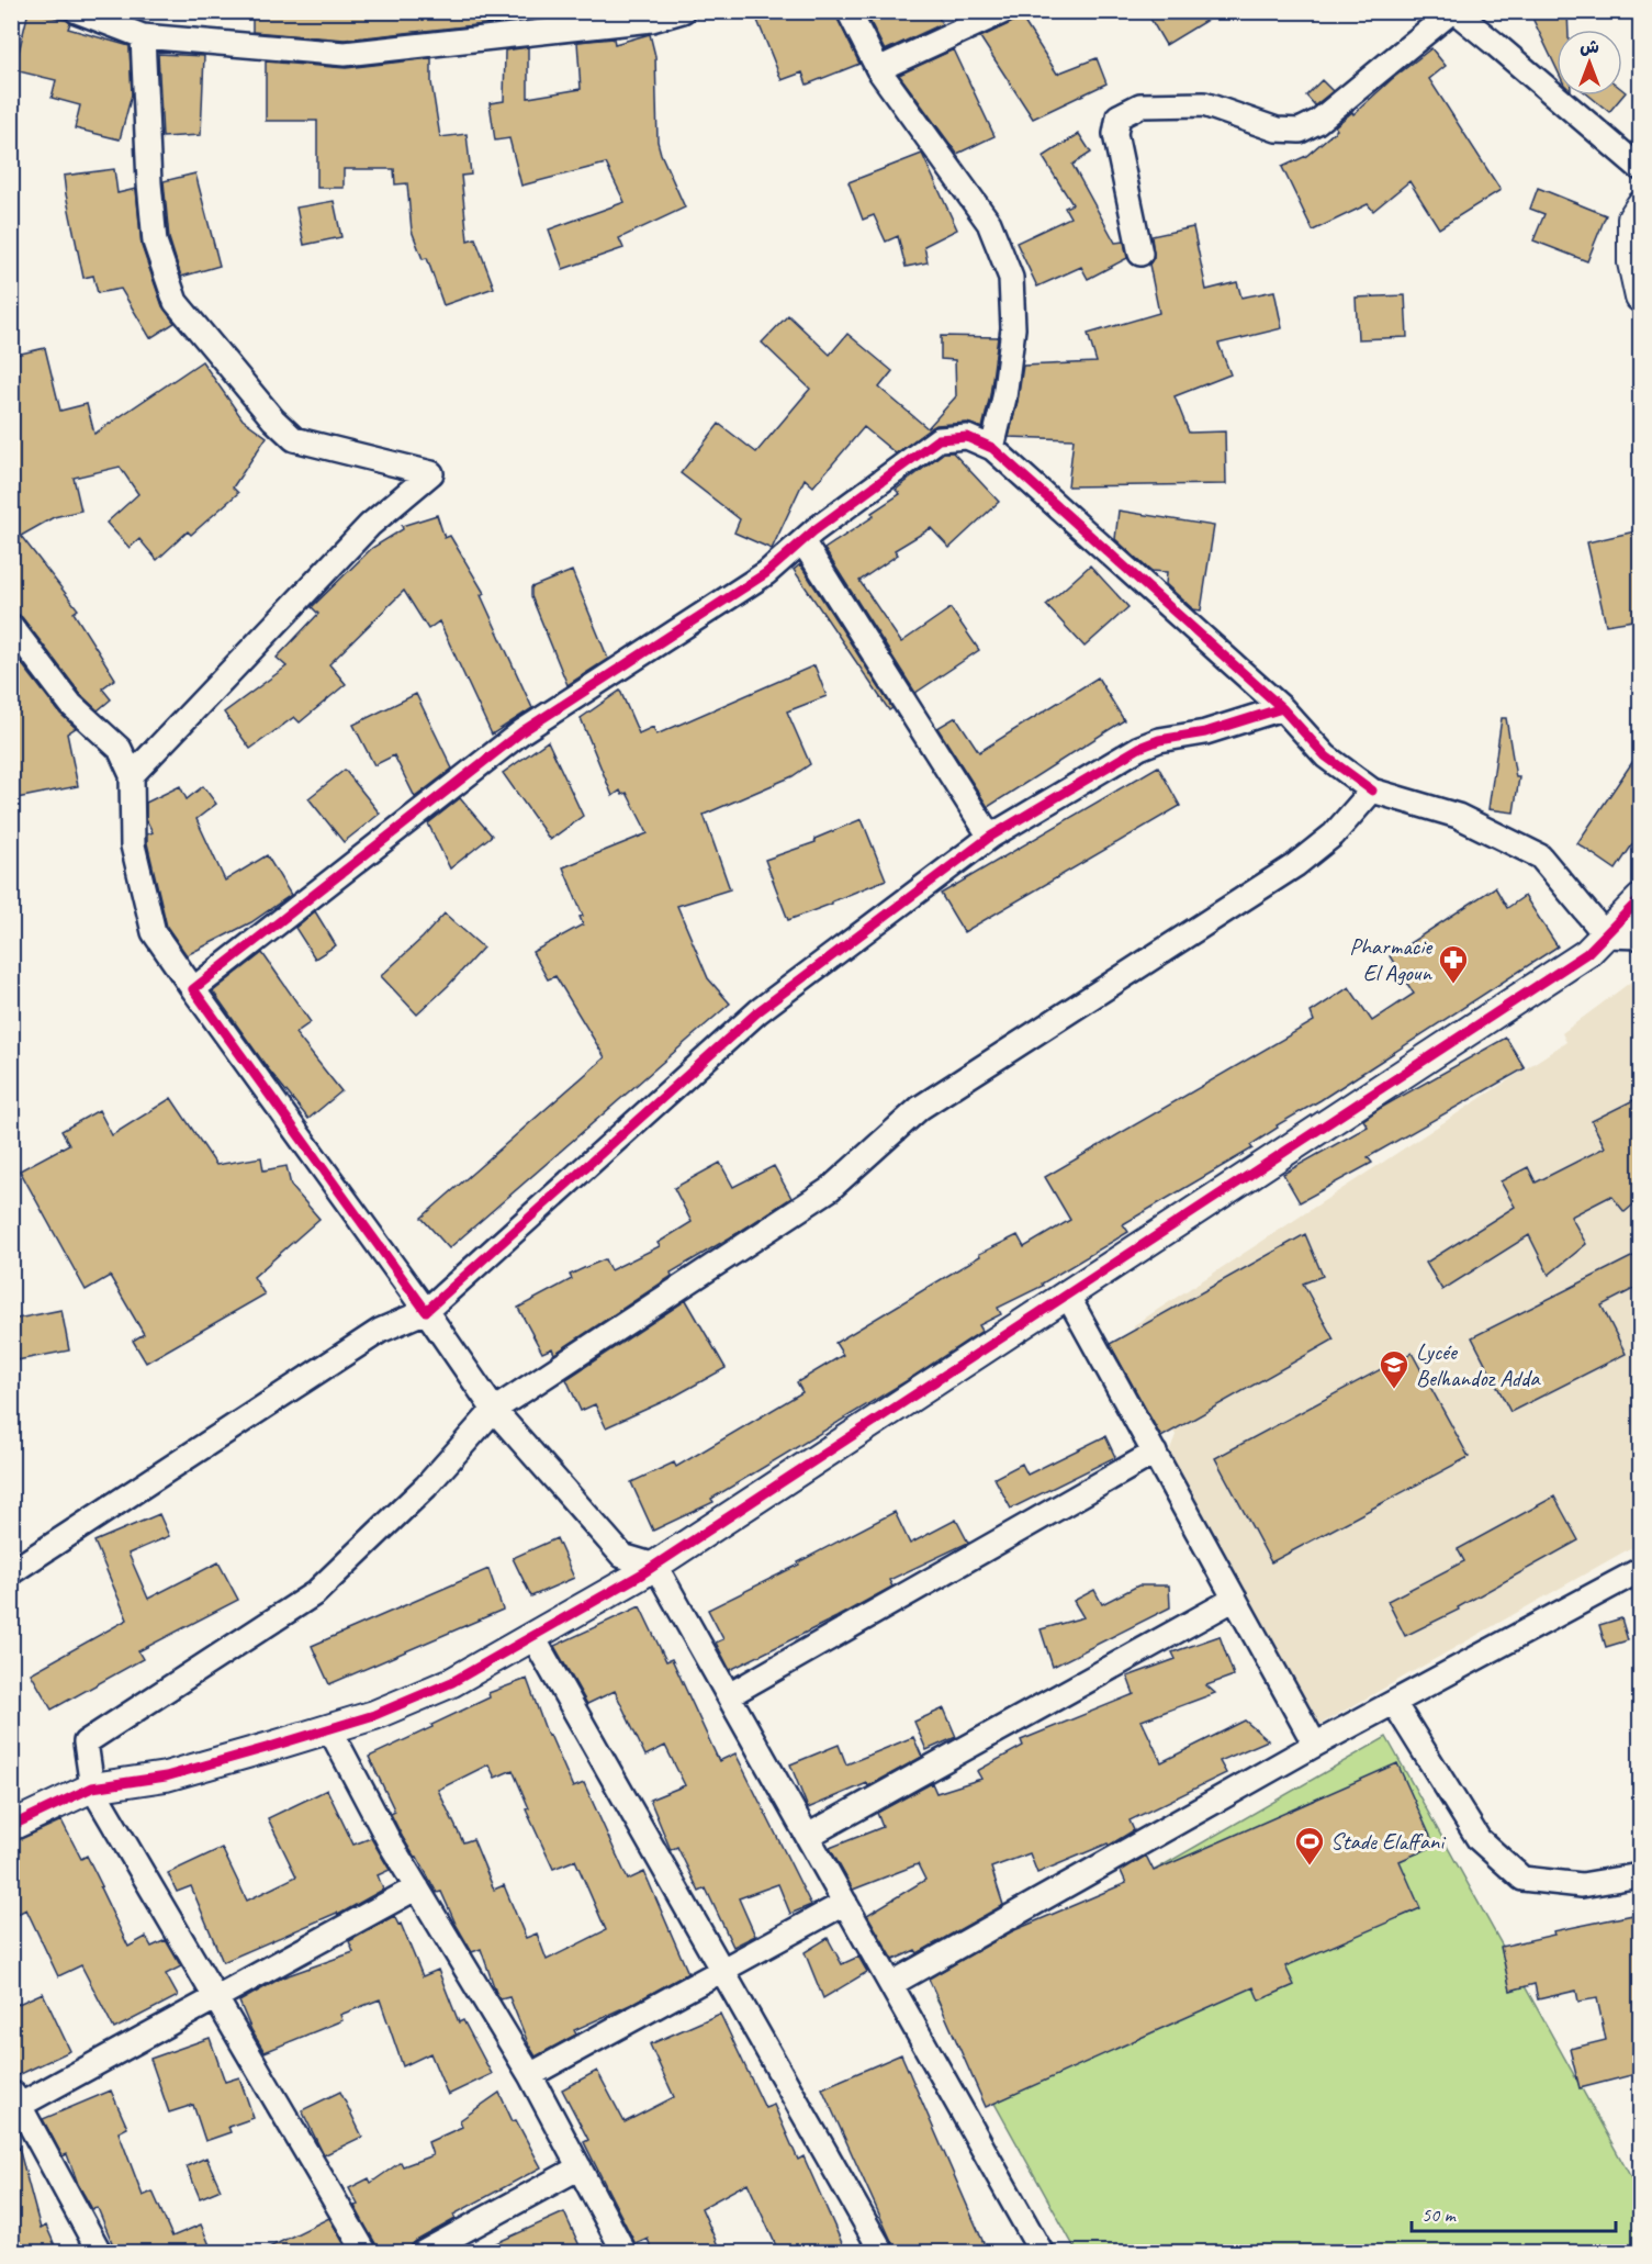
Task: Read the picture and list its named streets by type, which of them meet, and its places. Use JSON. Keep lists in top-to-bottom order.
{
  "places": {
    "pharmacy": ["Pharmacie El Agoun"],
    "school or university": ["Lycée Belhandoz Adda"],
    "sports": ["Stade Elaffani"]
  },
  "scale_bar": "50 m",
  "north": "top"
}
